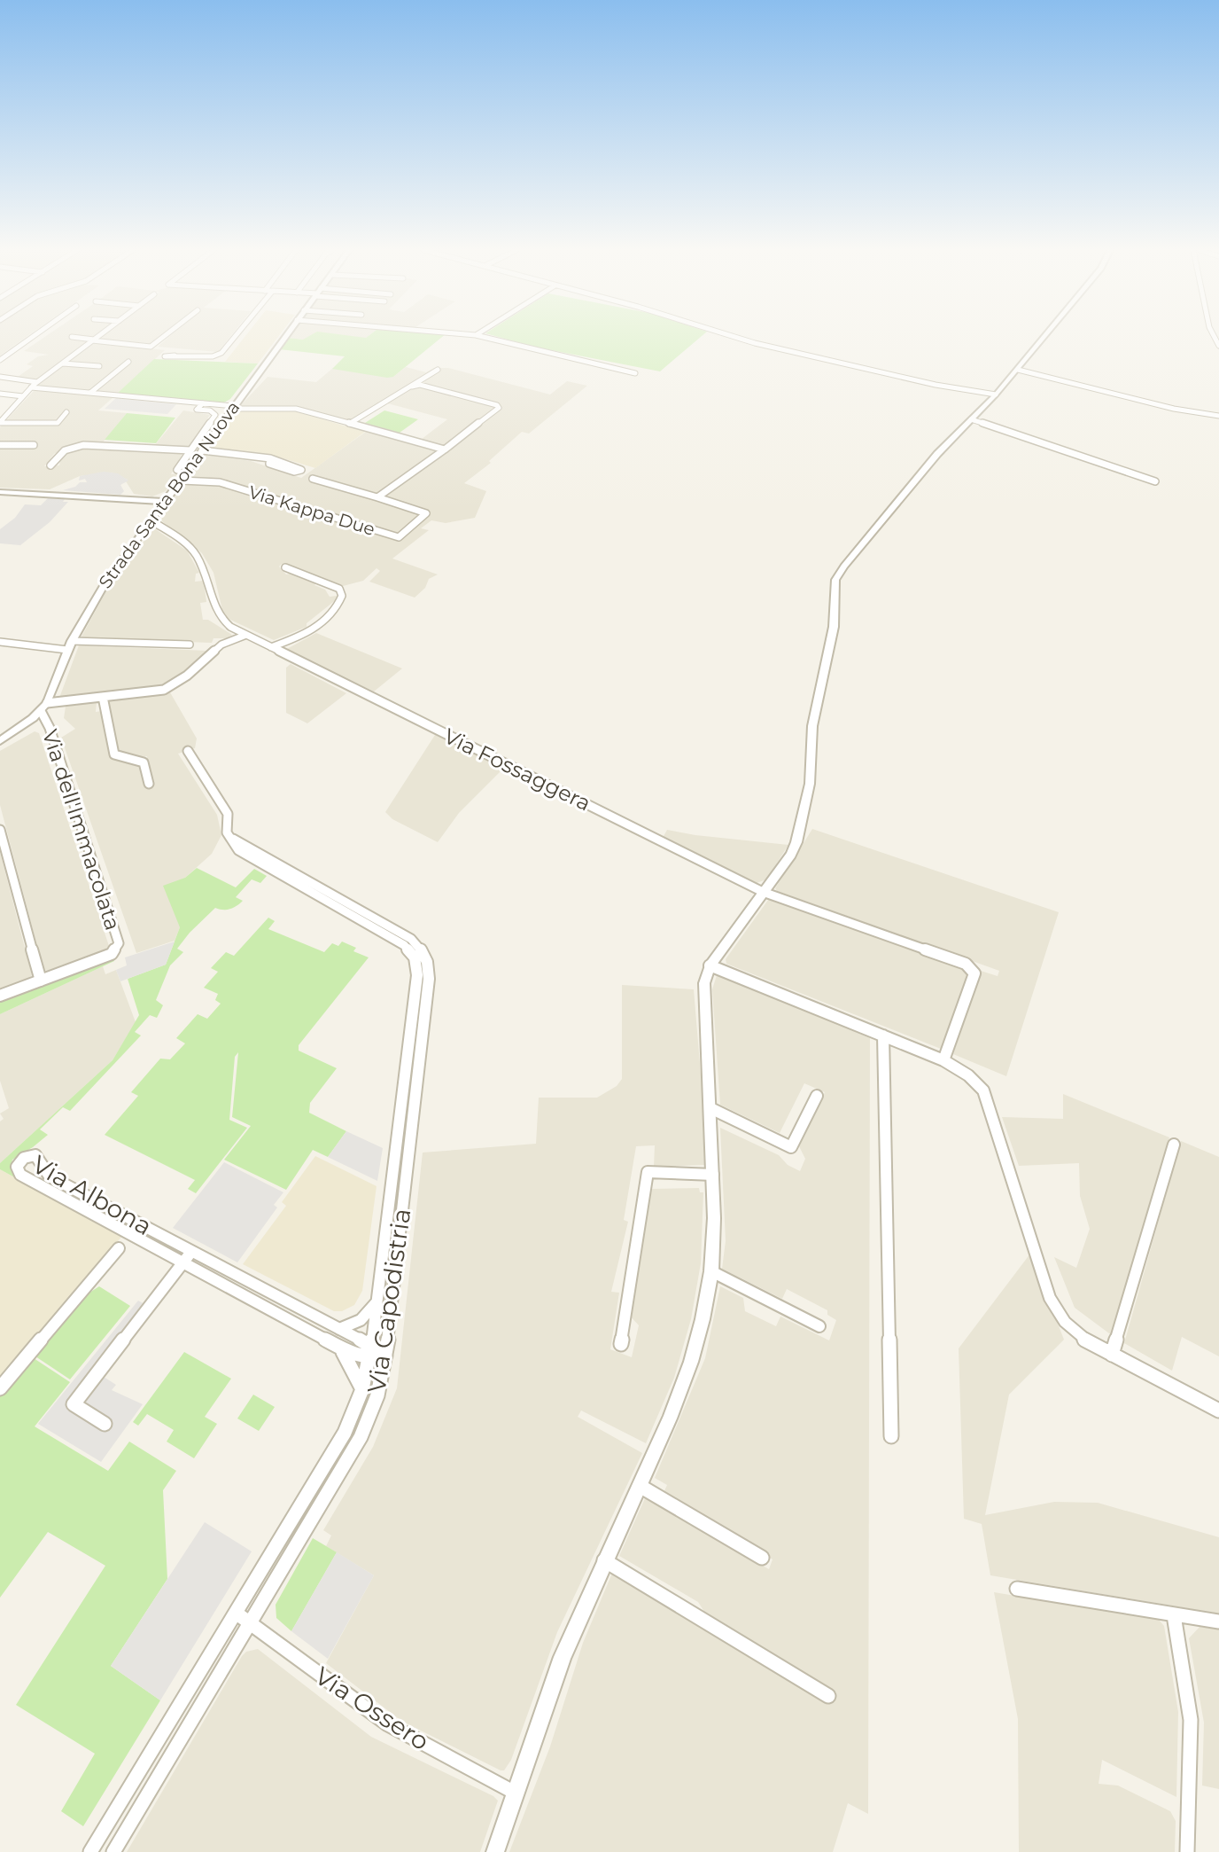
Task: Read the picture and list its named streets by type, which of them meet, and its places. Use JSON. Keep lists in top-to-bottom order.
{
  "streets": {
    "street": [
      "Strada Santa Bona Nuova",
      "Via Kappa Due",
      "Via Fossaggera",
      "Via dell'Immacolata",
      "Via Albona",
      "Via Capodistria",
      "Via Ossero"
    ]
  },
  "crossings": [
    ["Strada Santa Bona Nuova", "Via Kappa Due"],
    ["Strada Santa Bona Nuova", "Via Fossaggera"],
    ["Strada Santa Bona Nuova", "Via dell'Immacolata"],
    ["Via Albona", "Via Capodistria"],
    ["Via Capodistria", "Via Ossero"]
  ]
}
